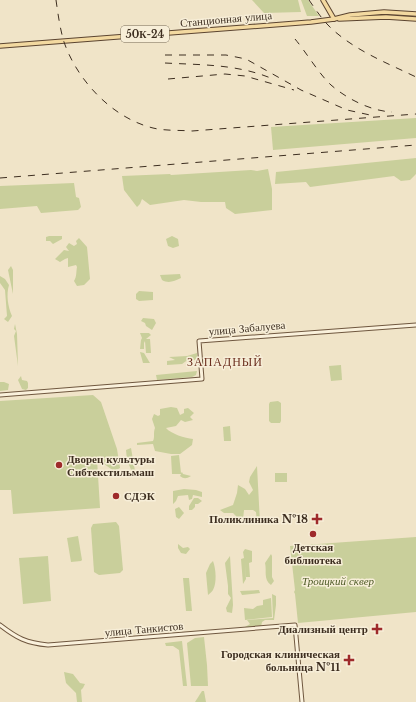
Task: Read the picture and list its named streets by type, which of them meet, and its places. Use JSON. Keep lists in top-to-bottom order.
{
  "streets": {
    "main road": ["Станционная улица", "50К-24"],
    "street": ["улица Забалуева", "улица Танкистов"]
  },
  "districts": ["ЗАПАДНЫЙ"],
  "parks": ["Троицкий сквер"],
  "places": {
    "other": ["Дворец культуры Сибтекстильмаш", "СДЭК", "Детская библиотека"],
    "health": ["Поликлиника №18", "Диализный центр", "Городская клиническая больница №11"]
  }
}
